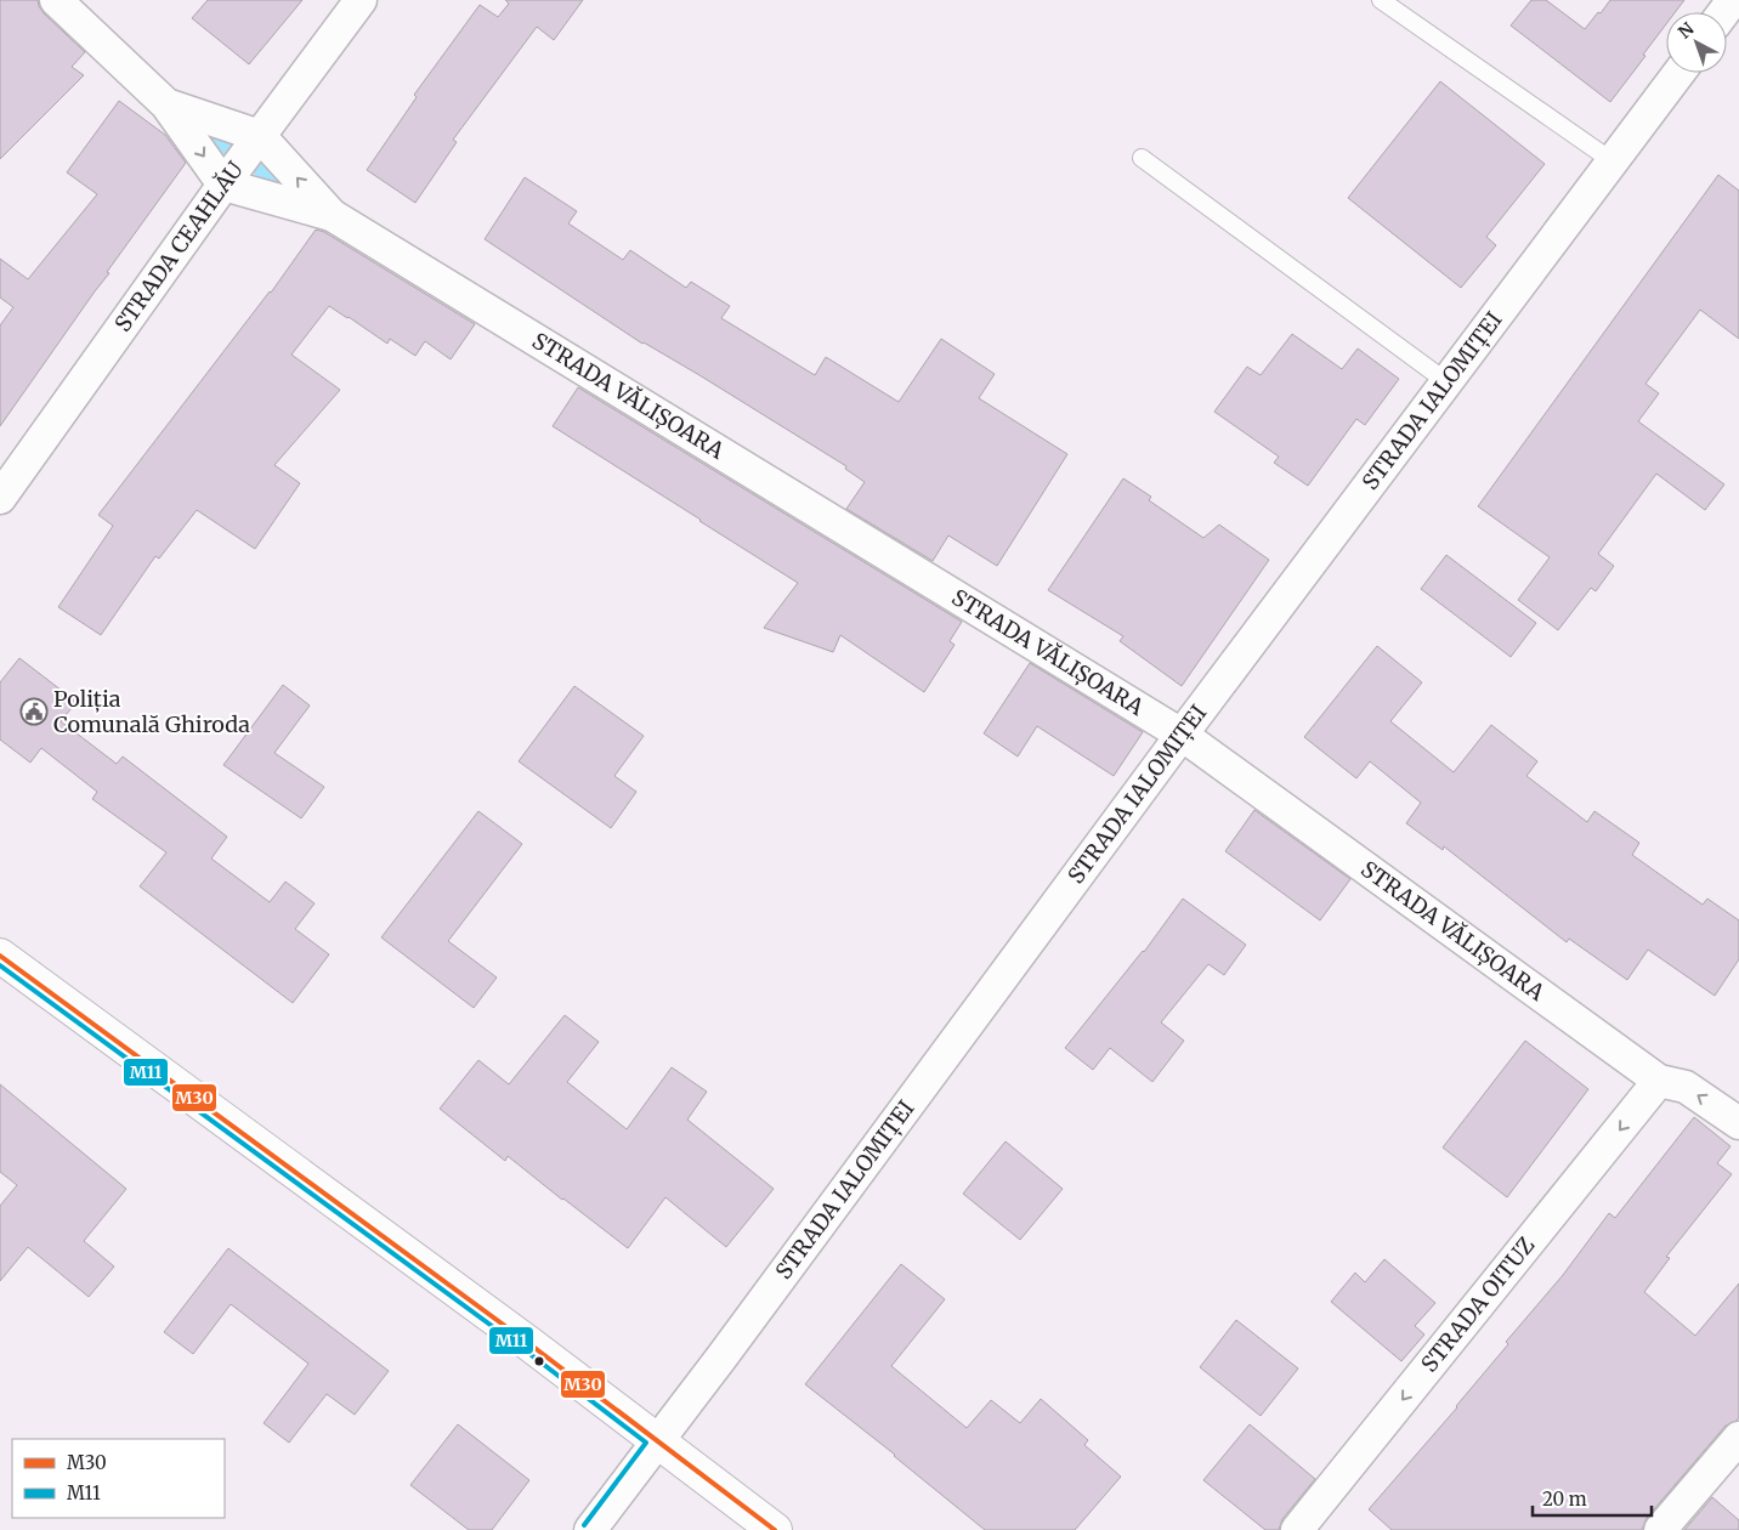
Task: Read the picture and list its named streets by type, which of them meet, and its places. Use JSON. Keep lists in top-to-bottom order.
{
  "streets": {
    "street": [
      "STRADA CEAHLĂU",
      "STRADA VĂLIȘOARA",
      "STRADA IALOMIȚEI",
      "STRADA OITUZ"
    ]
  },
  "crossings": [
    ["STRADA CEAHLĂU", "STRADA VĂLIȘOARA"],
    ["STRADA VĂLIȘOARA", "STRADA IALOMIȚEI"],
    ["STRADA VĂLIȘOARA", "STRADA OITUZ"]
  ],
  "one_way": ["STRADA OITUZ"],
  "places": {
    "public building": ["Poliția Comunală Ghiroda"]
  },
  "lines": ["transit line M30", "transit line M11"],
  "legend": ["M30", "M11"],
  "scale_bar": "20 m",
  "north": "top left"
}
